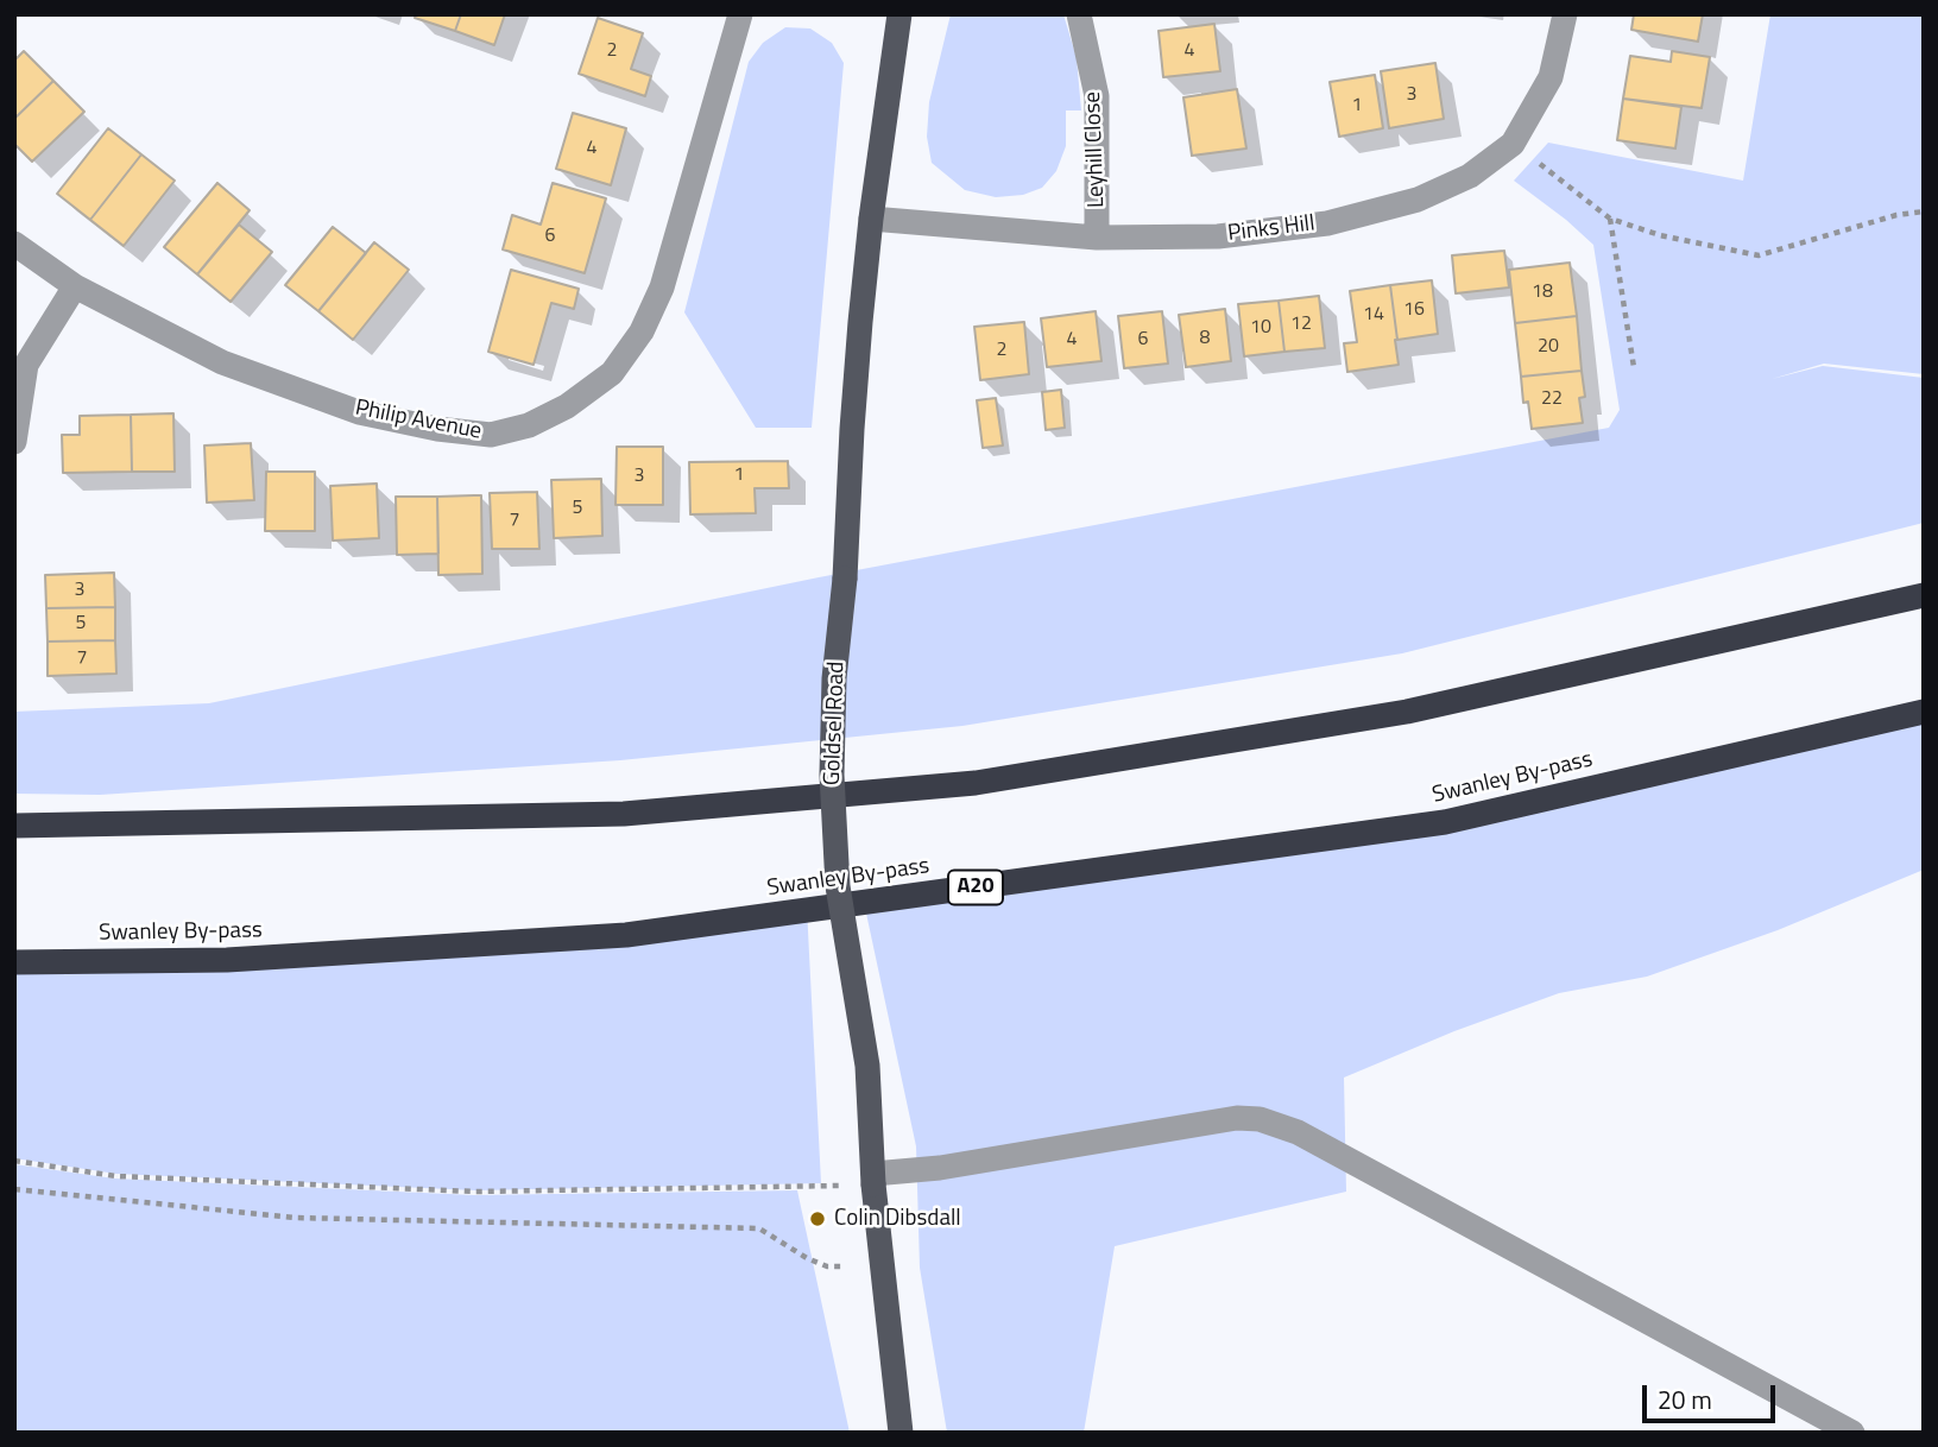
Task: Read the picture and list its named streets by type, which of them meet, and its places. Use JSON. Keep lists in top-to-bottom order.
{
  "streets": {
    "highway": ["Swanley By-pass", "A20"],
    "main road": ["Goldsel Road"],
    "street": ["Leyhill Close", "Pinks Hill", "Philip Avenue"]
  },
  "crossings": [
    ["Leyhill Close", "Pinks Hill"],
    ["Pinks Hill", "Goldsel Road"]
  ],
  "places": ["Colin Dibsdall"],
  "house_numbers": [
    "2",
    "4",
    "3",
    "1",
    "4",
    "6",
    "18",
    "16",
    "14",
    "12",
    "10",
    "8",
    "4",
    "6",
    "20",
    "2",
    "22",
    "1",
    "3",
    "5",
    "7",
    "3",
    "5",
    "7"
  ],
  "scale_bar": "20 m"
}
